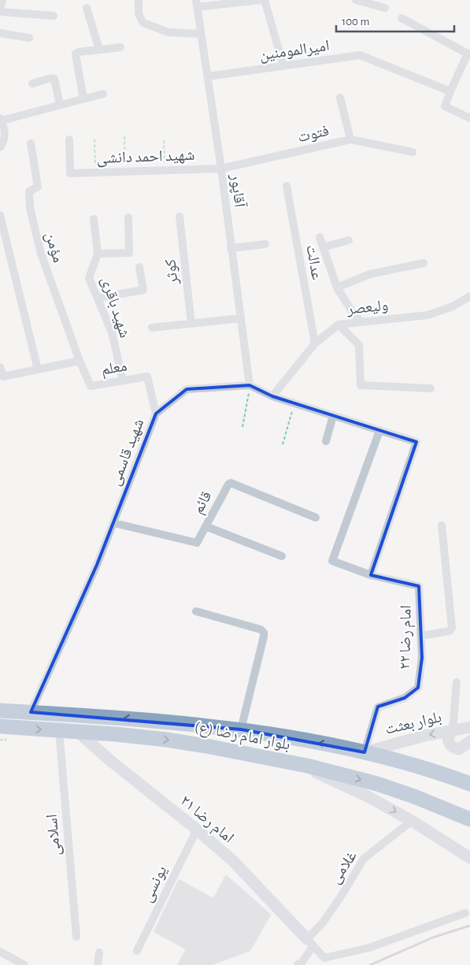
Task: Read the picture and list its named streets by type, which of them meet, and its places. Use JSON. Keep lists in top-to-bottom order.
{
  "streets": {
    "highway": ["بلوار امام رضا (ع)"],
    "street": [
      "اميرالمومنين",
      "فتوت",
      "شهید احمد دانشی",
      "آقاپور",
      "مؤمن",
      "عدالت",
      "کوثر",
      "شهید باقری",
      "ولیعصر",
      "معلم",
      "شهید قاسمی",
      "قائم",
      "امام رضا ۲۲",
      "بلوار بعثت",
      "امام رضا ۲۱",
      "اسلامی",
      "غلامی",
      "یونسی"
    ]
  },
  "crossings": [
    ["اميرالمومنين", "آقاپور"],
    ["فتوت", "شهید احمد دانشی"],
    ["فتوت", "آقاپور"],
    ["شهید احمد دانشی", "آقاپور"],
    ["آقاپور", "شهید قاسمی"],
    ["مؤمن", "معلم"],
    ["عدالت", "ولیعصر"],
    ["شهید باقری", "معلم"],
    ["معلم", "شهید قاسمی"],
    ["شهید قاسمی", "قائم"],
    ["شهید قاسمی", "بلوار امام رضا (ع)"],
    ["امام رضا ۲۲", "بلوار بعثت"],
    ["امام رضا ۲۲", "بلوار امام رضا (ع)"],
    ["بلوار بعثت", "بلوار امام رضا (ع)"],
    ["بلوار امام رضا (ع)", "امام رضا ۲۱"],
    ["بلوار امام رضا (ع)", "اسلامی"],
    ["امام رضا ۲۱", "غلامی"],
    ["امام رضا ۲۱", "یونسی"]
  ],
  "one_way": ["بلوار بعثت"],
  "scale_bar": "100 m"
}
